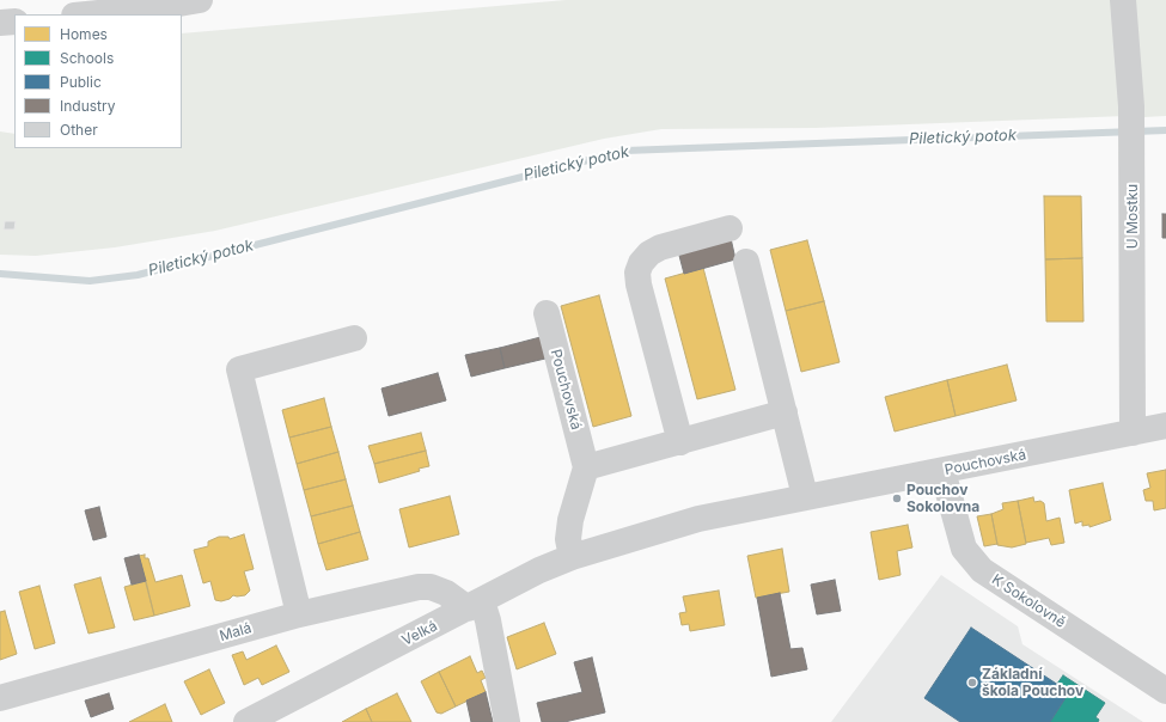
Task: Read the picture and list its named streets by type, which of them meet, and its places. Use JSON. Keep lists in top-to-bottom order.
{
  "streets": {
    "street": [
      "U Mostku",
      "Pouchovská",
      "K Sokolovně",
      "Malá",
      "Velká"
    ]
  },
  "crossings": [
    ["U Mostku", "Pouchovská"],
    ["Pouchovská", "K Sokolovně"],
    ["Pouchovská", "Malá"],
    ["Pouchovská", "Velká"],
    ["Malá", "Velká"]
  ],
  "water": ["Piletický potok"],
  "places": ["Pouchov Sokolovna", "Základní škola Pouchov"],
  "legend": [
    "Homes",
    "Schools",
    "Public",
    "Industry",
    "Other"
  ]
}
